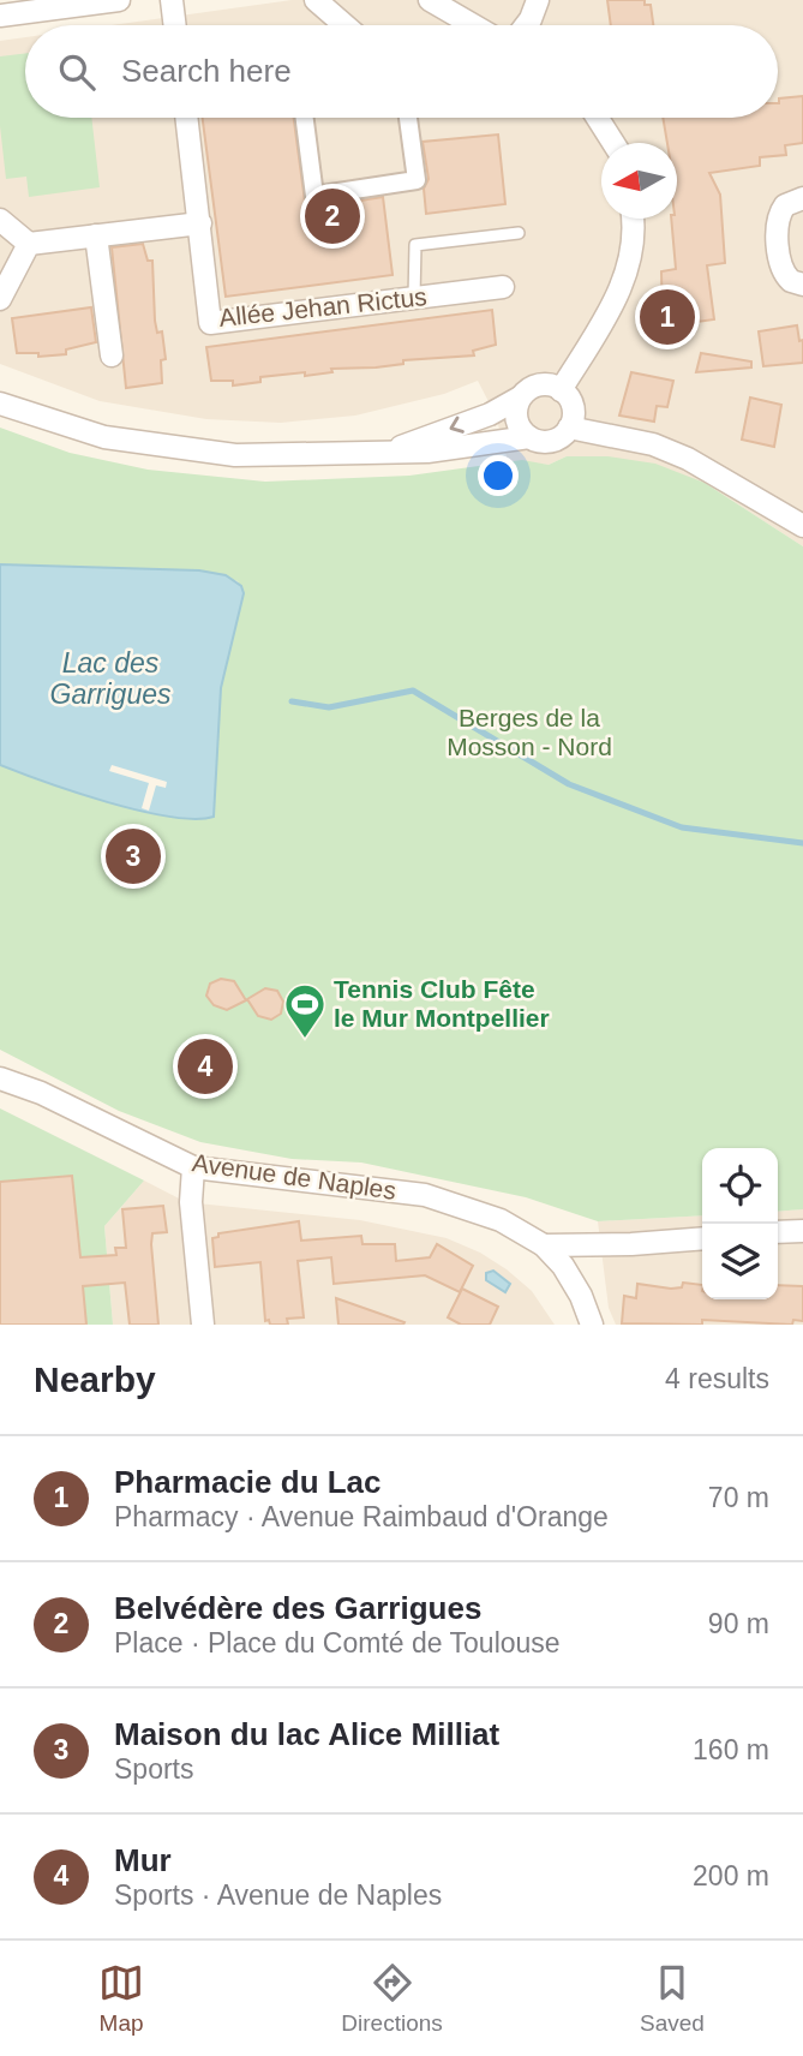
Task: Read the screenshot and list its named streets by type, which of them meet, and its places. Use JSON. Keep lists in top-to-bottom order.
{
  "streets": {
    "street": ["Allée Jehan Rictus", "Avenue de Naples"]
  },
  "water": ["Lac des Garrigues"],
  "parks": ["Berges de la Mosson - Nord"],
  "places": {
    "sports": ["Tennis Club Fête le Mur Montpellier"]
  },
  "north": "left",
  "page": {
    "search": "Search here",
    "pins": [
      "2",
      "1",
      "3",
      "4"
    ],
    "heading": ["Nearby", "4 results"],
    "list": [
      {
        "mark": "1",
        "name": "Pharmacie du Lac",
        "note": "Pharmacy · Avenue Raimbaud d'Orange",
        "value": "70 m"
      },
      {
        "mark": "2",
        "name": "Belvédère des Garrigues",
        "note": "Place · Place du Comté de Toulouse",
        "value": "90 m"
      },
      {
        "mark": "3",
        "name": "Maison du lac Alice Milliat",
        "note": "Sports",
        "value": "160 m"
      },
      {
        "mark": "4",
        "name": "Mur",
        "note": "Sports · Avenue de Naples",
        "value": "200 m"
      }
    ],
    "nav": ["Map", "Directions", "Saved"]
  }
}
